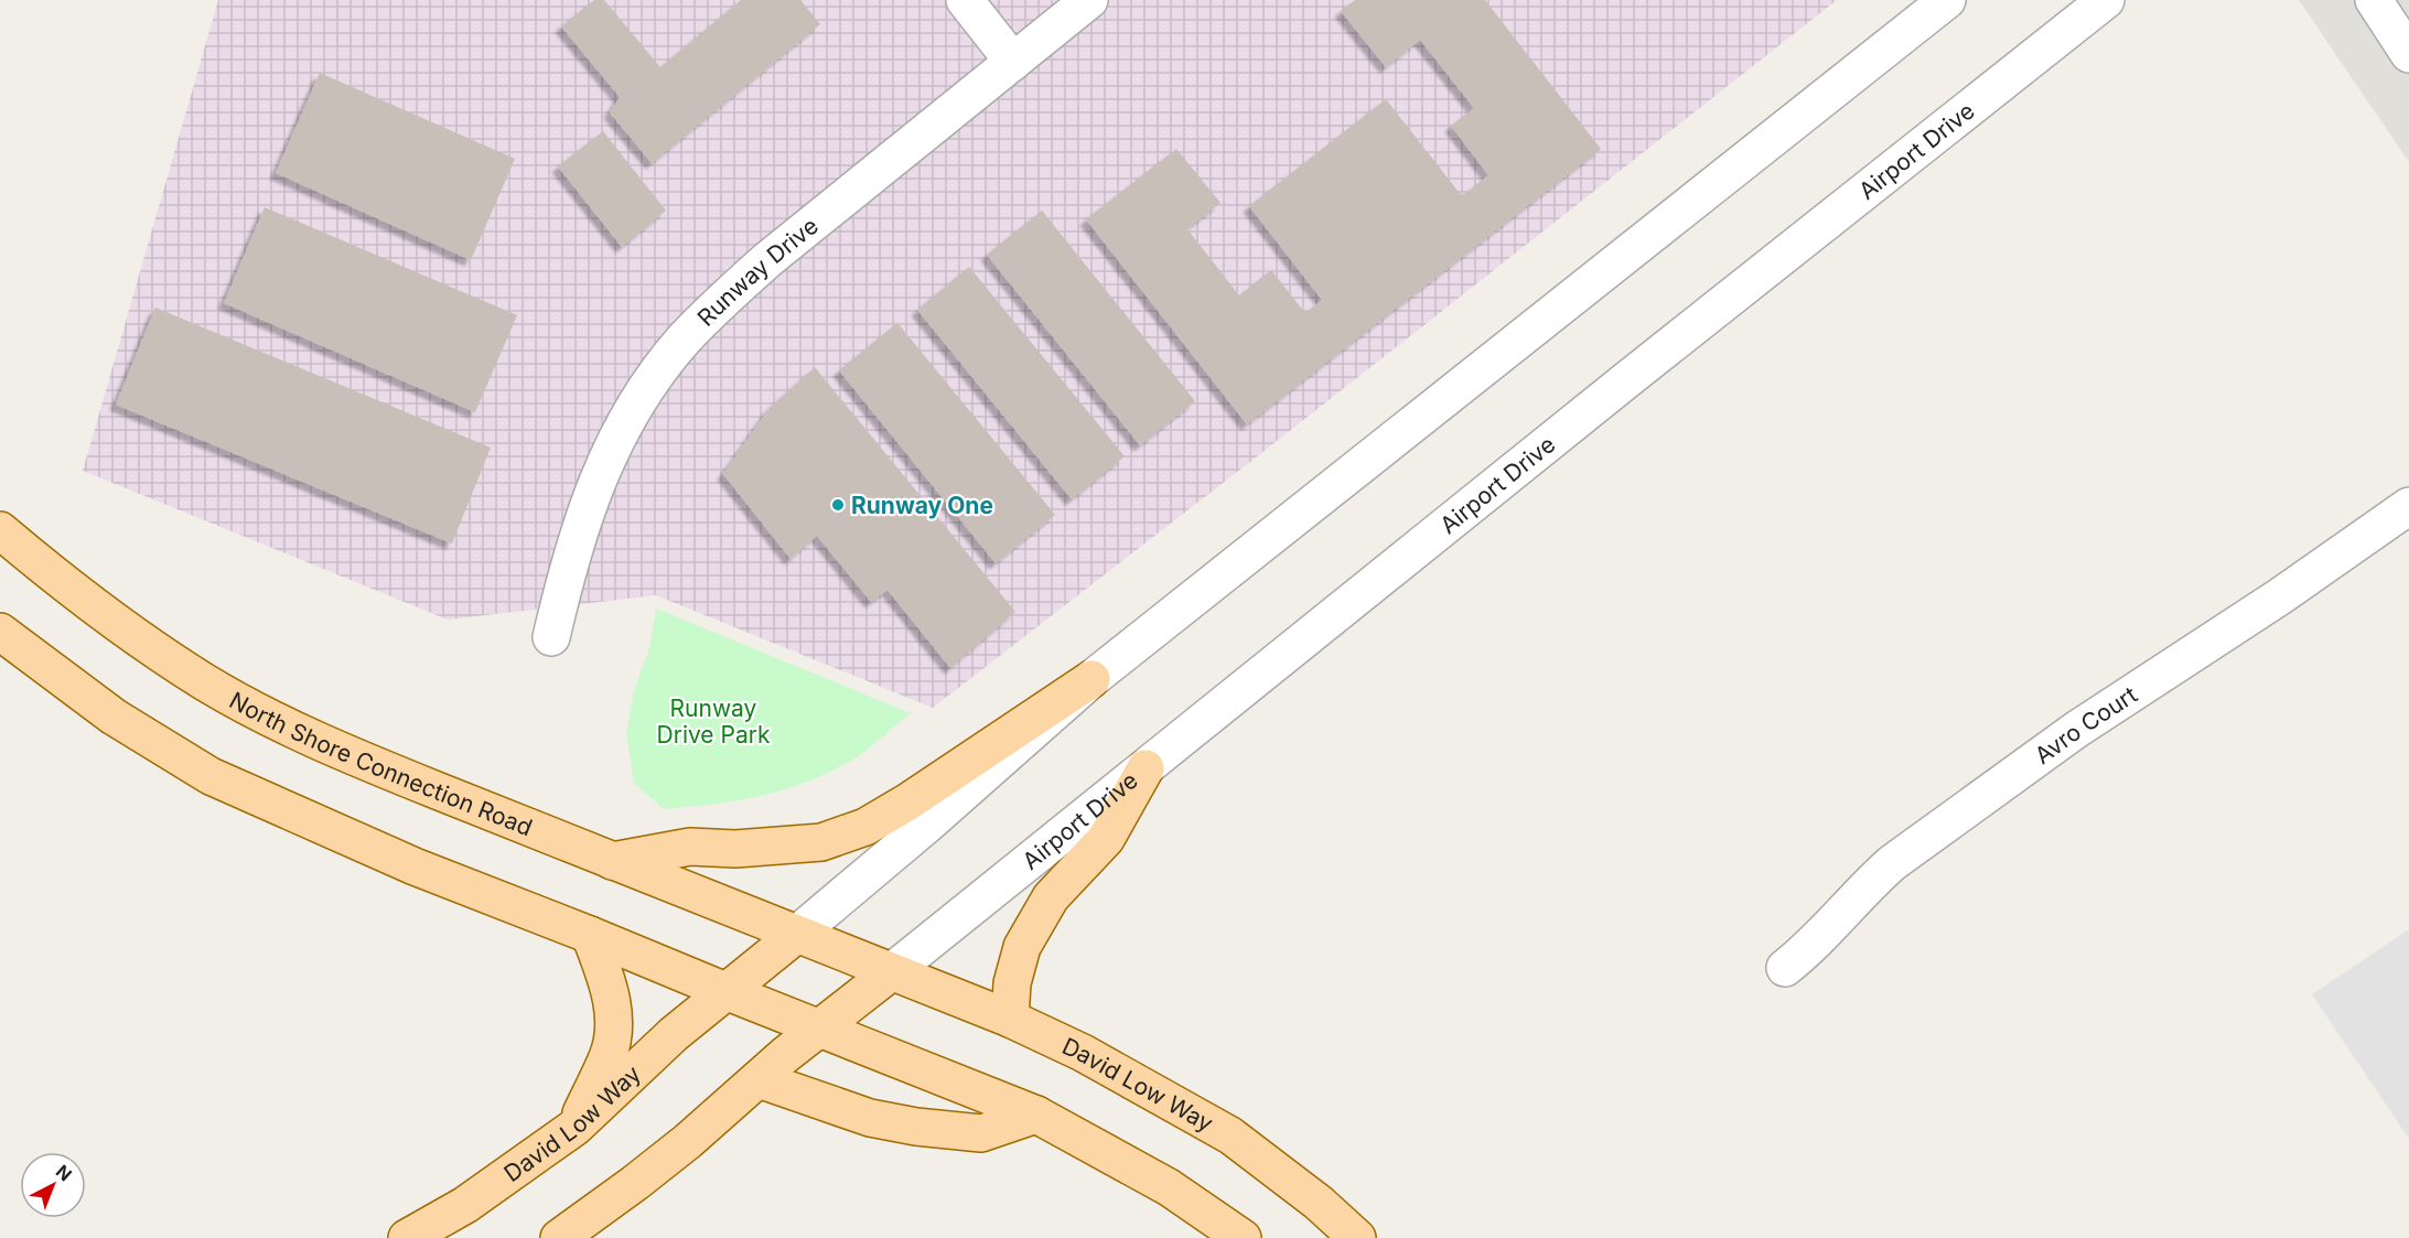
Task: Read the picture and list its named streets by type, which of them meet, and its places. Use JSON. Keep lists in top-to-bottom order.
{
  "streets": {
    "main road": ["North Shore Connection Road", "David Low Way"],
    "street": ["Airport Drive", "Runway Drive", "Avro Court"]
  },
  "crossings": [
    ["Airport Drive", "David Low Way"],
    ["North Shore Connection Road", "David Low Way"]
  ],
  "parks": ["Runway Drive Park"],
  "places": ["Runway One"],
  "north": "top right"
}
